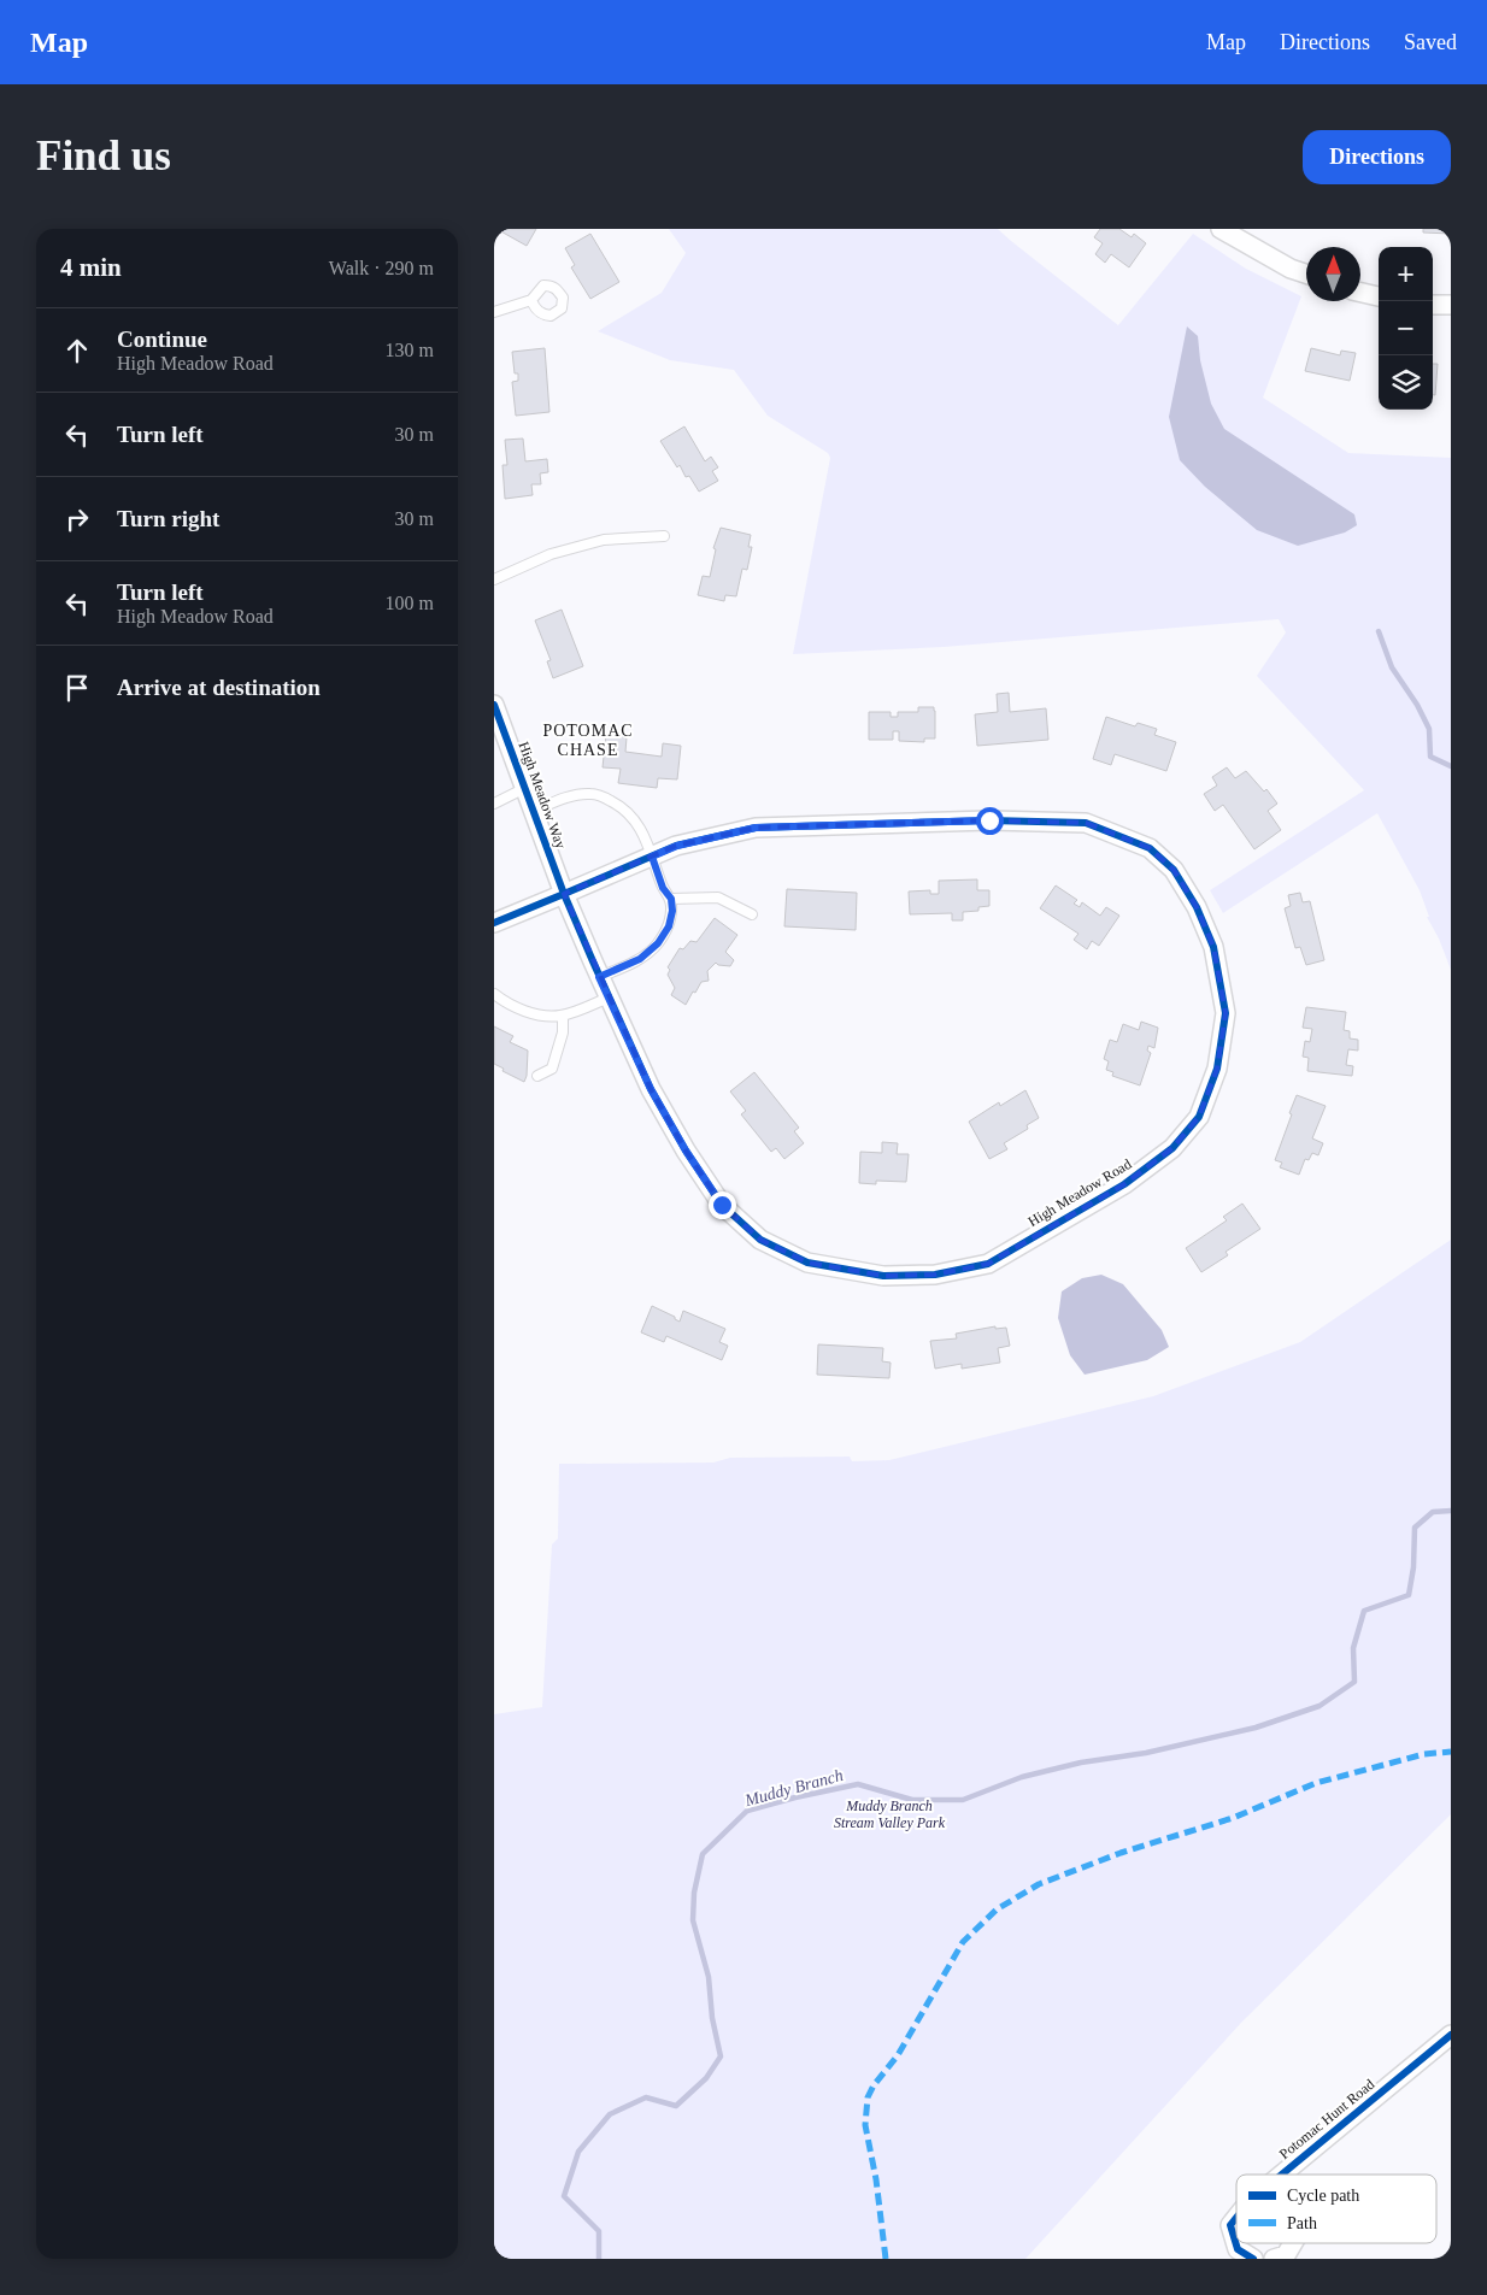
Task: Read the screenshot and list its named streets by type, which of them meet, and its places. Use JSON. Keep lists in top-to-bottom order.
{
  "streets": {
    "street": ["High Meadow Way", "High Meadow Road", "Potomac Hunt Road"]
  },
  "crossings": [
    ["High Meadow Way", "High Meadow Road"]
  ],
  "districts": ["POTOMAC CHASE"],
  "water": ["Muddy Branch"],
  "parks": ["Muddy Branch Stream Valley Park"],
  "legend": ["Cycle path", "Path"],
  "north": "top",
  "page": {
    "header": "Map",
    "nav": ["Map", "Directions", "Saved"],
    "buttons": "Directions",
    "title": "Find us",
    "heading": ["4 min", "Walk · 290 m"],
    "map_buttons": ["+", "−"],
    "list": [
      ["Continue", "High Meadow Road", "130 m"],
      ["Turn left", "30 m"],
      ["Turn right", "30 m"],
      ["Turn left", "High Meadow Road", "100 m"],
      "Arrive at destination"
    ]
  }
}
